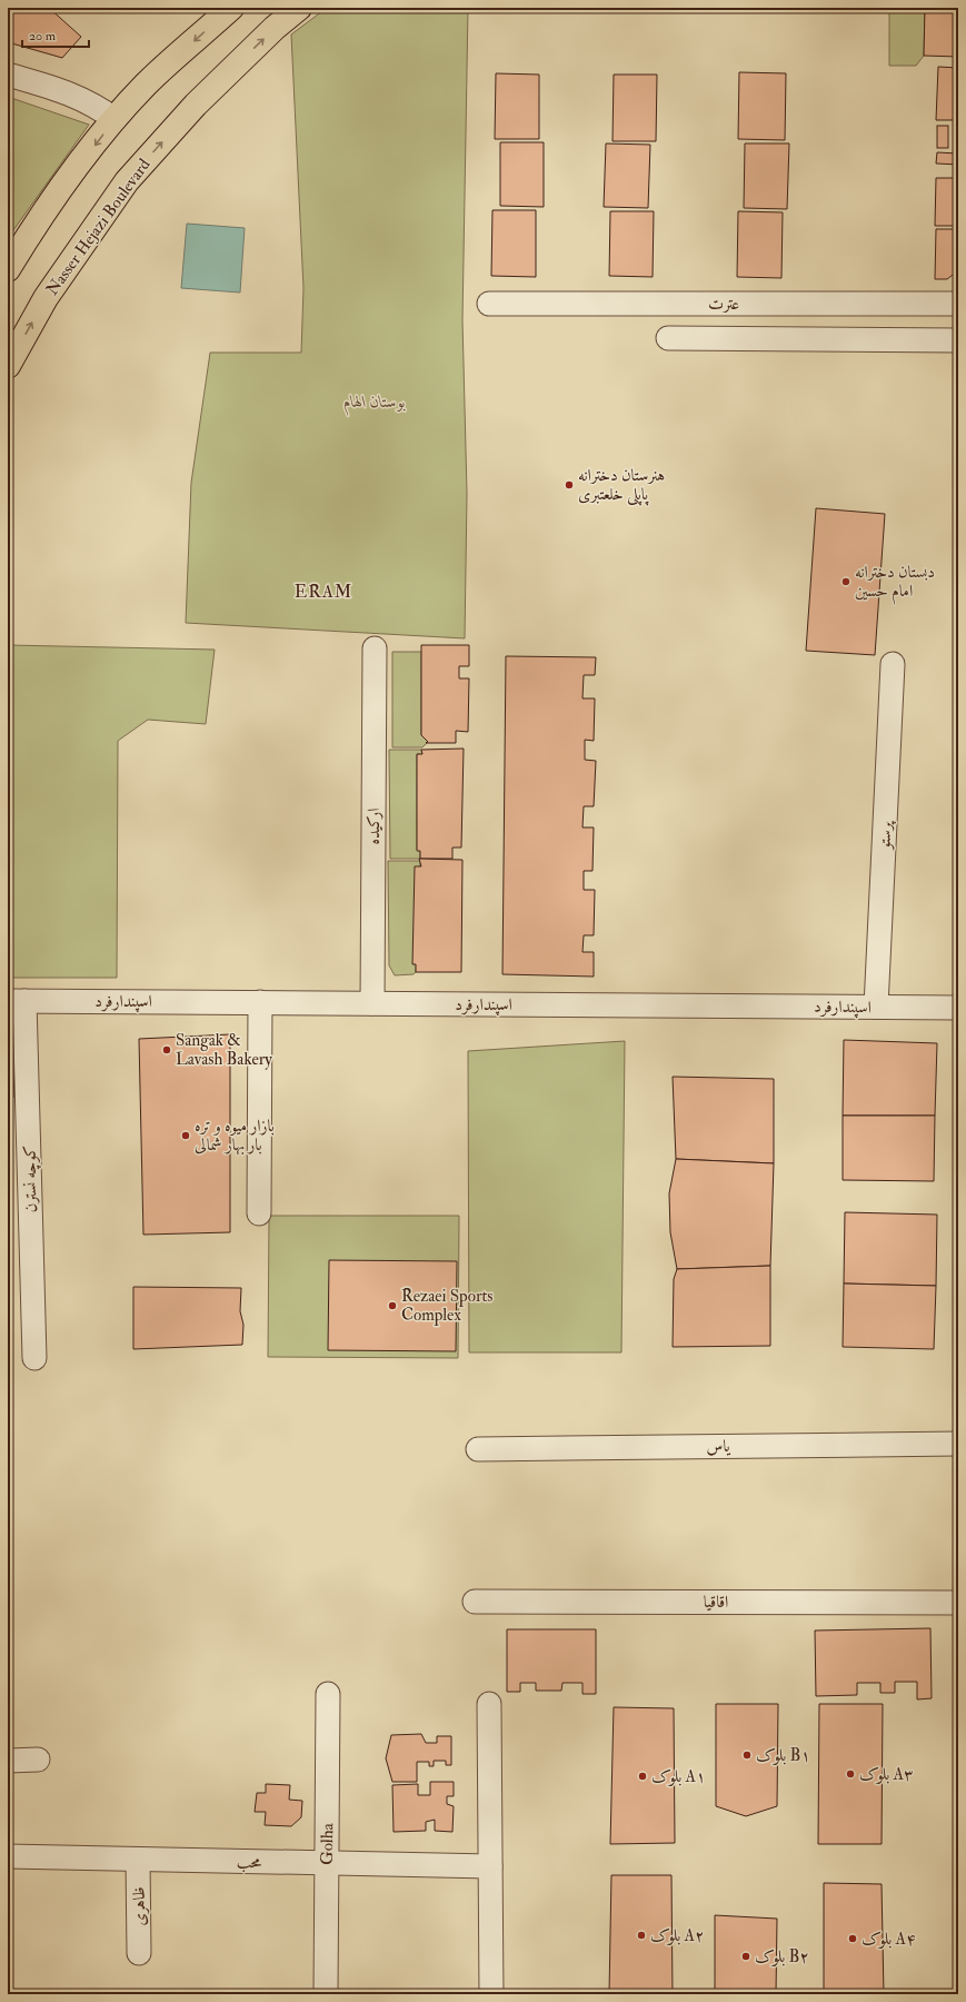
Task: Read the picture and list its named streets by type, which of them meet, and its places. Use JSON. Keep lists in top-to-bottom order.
{
  "streets": {
    "main road": ["Nasser Hejazi Boulevard"],
    "street": [
      "عترت",
      "ارکیده",
      "پرستو",
      "اسپندارفرد",
      "کوچه نسترن",
      "یاس",
      "اقاقیا",
      "Golha",
      "محب",
      "ظاهری"
    ]
  },
  "crossings": [
    ["ارکیده", "اسپندارفرد"],
    ["پرستو", "اسپندارفرد"],
    ["اسپندارفرد", "کوچه نسترن"],
    ["Golha", "محب"],
    ["محب", "ظاهری"]
  ],
  "districts": ["ERAM"],
  "parks": ["بوستان الهام"],
  "places": [
    "هنرستان دخترانه پاپلی خلعتبری",
    "دبستان دخترانه امام حسین",
    "Sangak & Lavash Bakery",
    "بازار میوه و تره بار بهار شمالی",
    "Rezaei Sports Complex",
    "بلوک B۱",
    "بلوک A۳",
    "بلوک A۱",
    "بلوک A۲",
    "بلوک A۴",
    "بلوک B۲"
  ],
  "scale_bar": "20 m"
}
